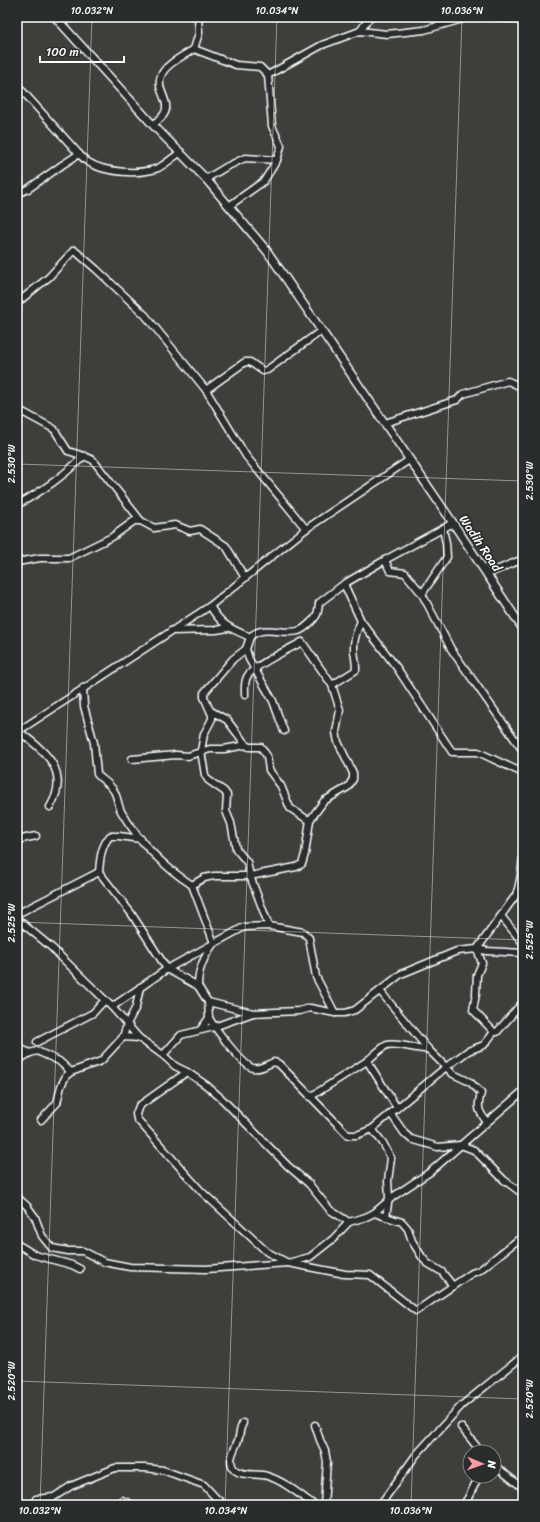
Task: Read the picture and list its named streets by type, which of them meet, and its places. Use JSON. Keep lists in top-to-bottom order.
{
  "streets": {
    "street": ["Wadih Road"]
  },
  "scale_bar": "100 m",
  "north": "right",
  "coordinates": [
    "10.032°N",
    "10.034°N",
    "10.036°N",
    "2.530°W",
    "2.525°W",
    "2.520°W"
  ]
}
